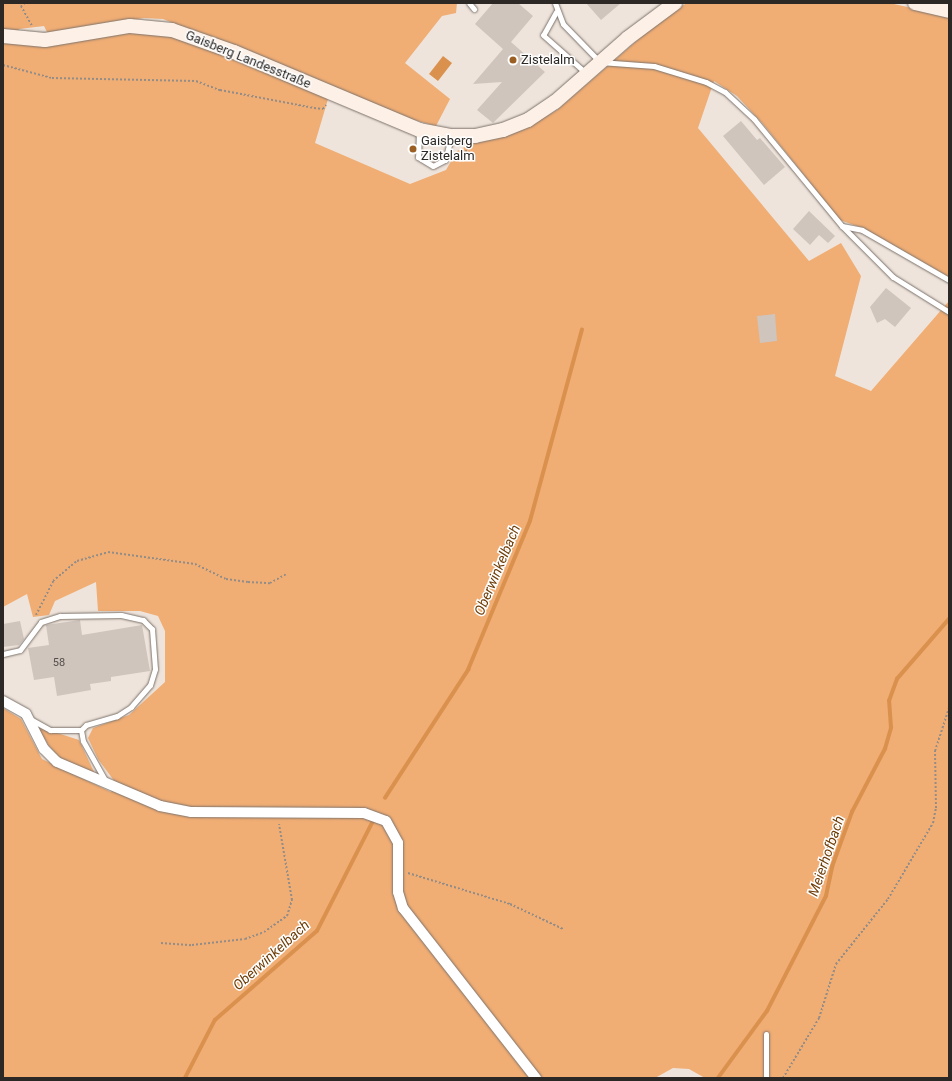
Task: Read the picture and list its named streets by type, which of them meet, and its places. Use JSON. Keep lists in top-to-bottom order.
{
  "streets": {
    "main road": ["Gaisberg Landesstraße"]
  },
  "water": ["Oberwinkelbach", "Meierhofbach"],
  "places": ["Zistelalm", "Gaisberg Zistelalm"],
  "house_numbers": ["58"]
}
